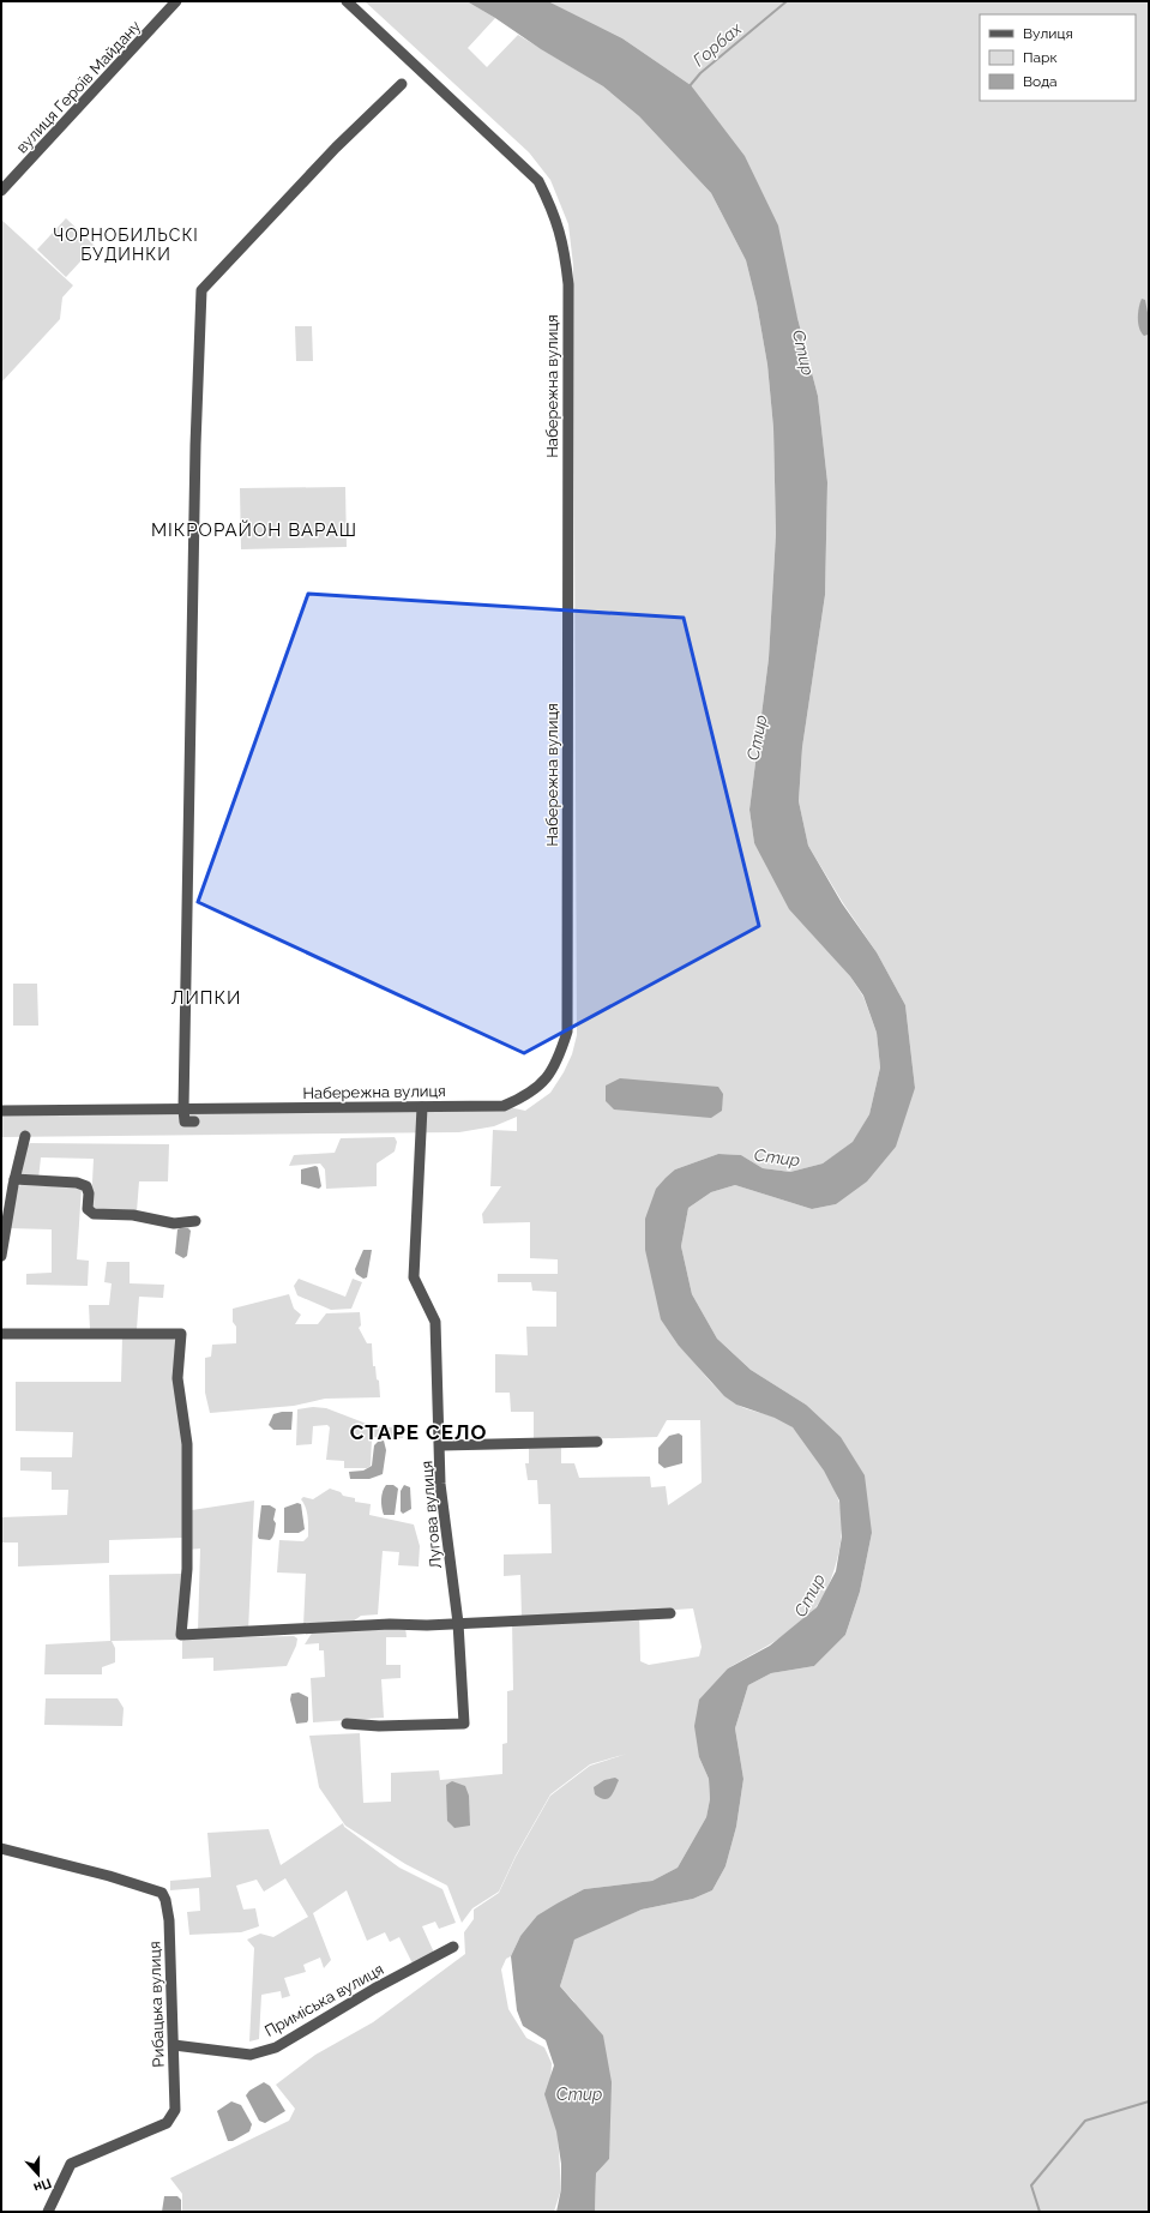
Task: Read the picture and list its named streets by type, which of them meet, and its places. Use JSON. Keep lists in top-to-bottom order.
{
  "streets": {
    "street": [
      "вулиця Героїв Майдану",
      "Набережна вулиця",
      "Лугова вулиця",
      "Приміська вулиця",
      "Рибацька вулиця"
    ]
  },
  "crossings": [
    ["Набережна вулиця", "Лугова вулиця"],
    ["Приміська вулиця", "Рибацька вулиця"]
  ],
  "districts": [
    "ЧОРНОБИЛЬСКІ БУДИНКИ",
    "МІКРОРАЙОН ВАРАШ",
    "ЛИПКИ",
    "СТАРЕ СЕЛО"
  ],
  "water": ["Горбах", "Стир"],
  "legend": ["Вулиця", "Парк", "Вода"],
  "north": "bottom"
}
